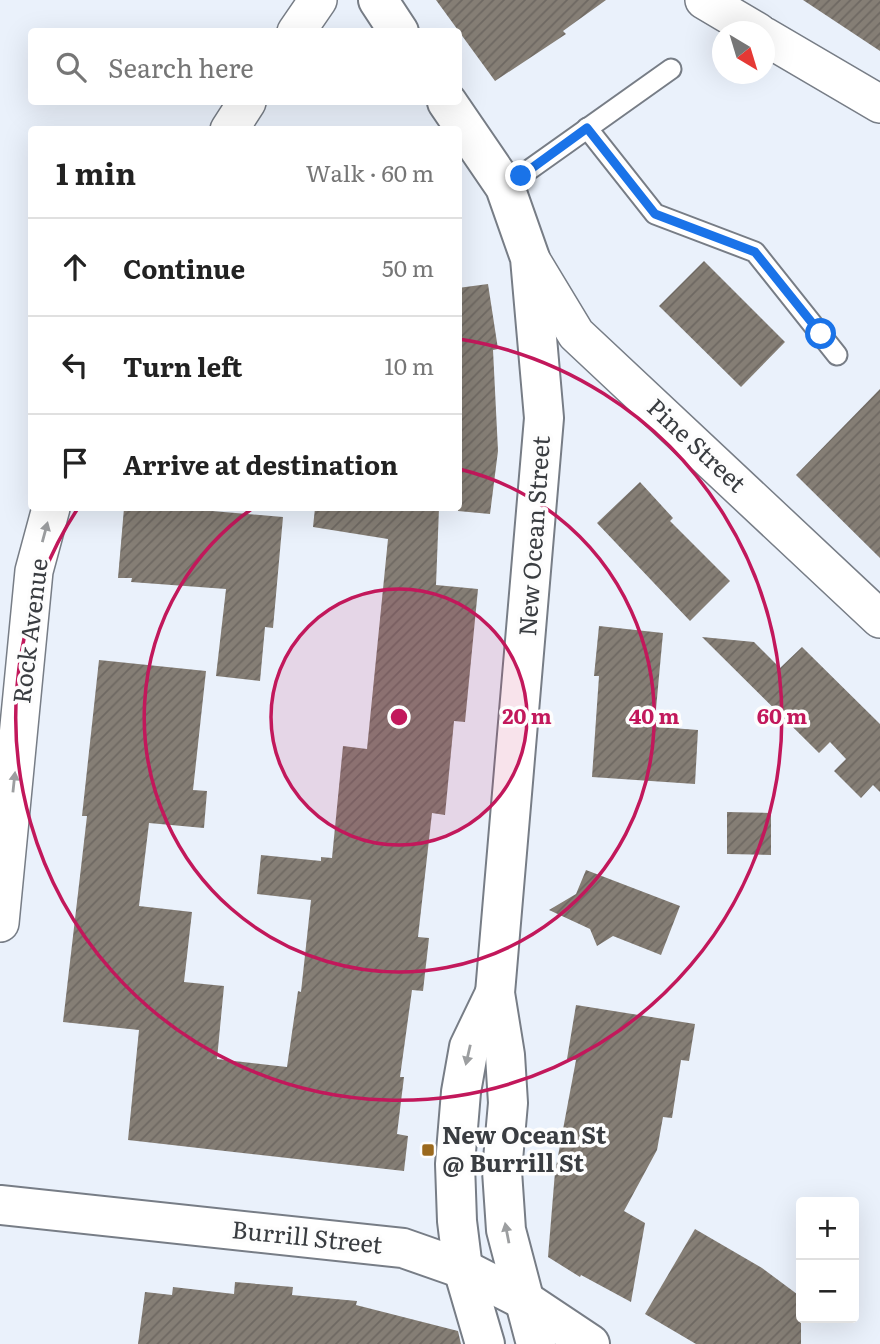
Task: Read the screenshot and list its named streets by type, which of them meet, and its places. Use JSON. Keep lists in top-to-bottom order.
{
  "streets": {
    "main road": ["New Ocean Street", "Burrill Street"],
    "street": ["Pine Street", "Rock Avenue"]
  },
  "crossings": [
    ["Pine Street", "New Ocean Street"],
    ["New Ocean Street", "Burrill Street"]
  ],
  "one_way": ["Rock Avenue"],
  "places": {
    "transit": ["New Ocean St @ Burrill St"]
  },
  "north": "bottom right",
  "page": {
    "search": "Search here",
    "heading": ["1 min", "Walk · 60 m"],
    "list": [
      ["Continue", "50 m"],
      ["Turn left", "10 m"],
      "Arrive at destination"
    ],
    "map_buttons": ["+", "−"]
  },
  "rings": ["20 m", "40 m", "60 m"]
}
